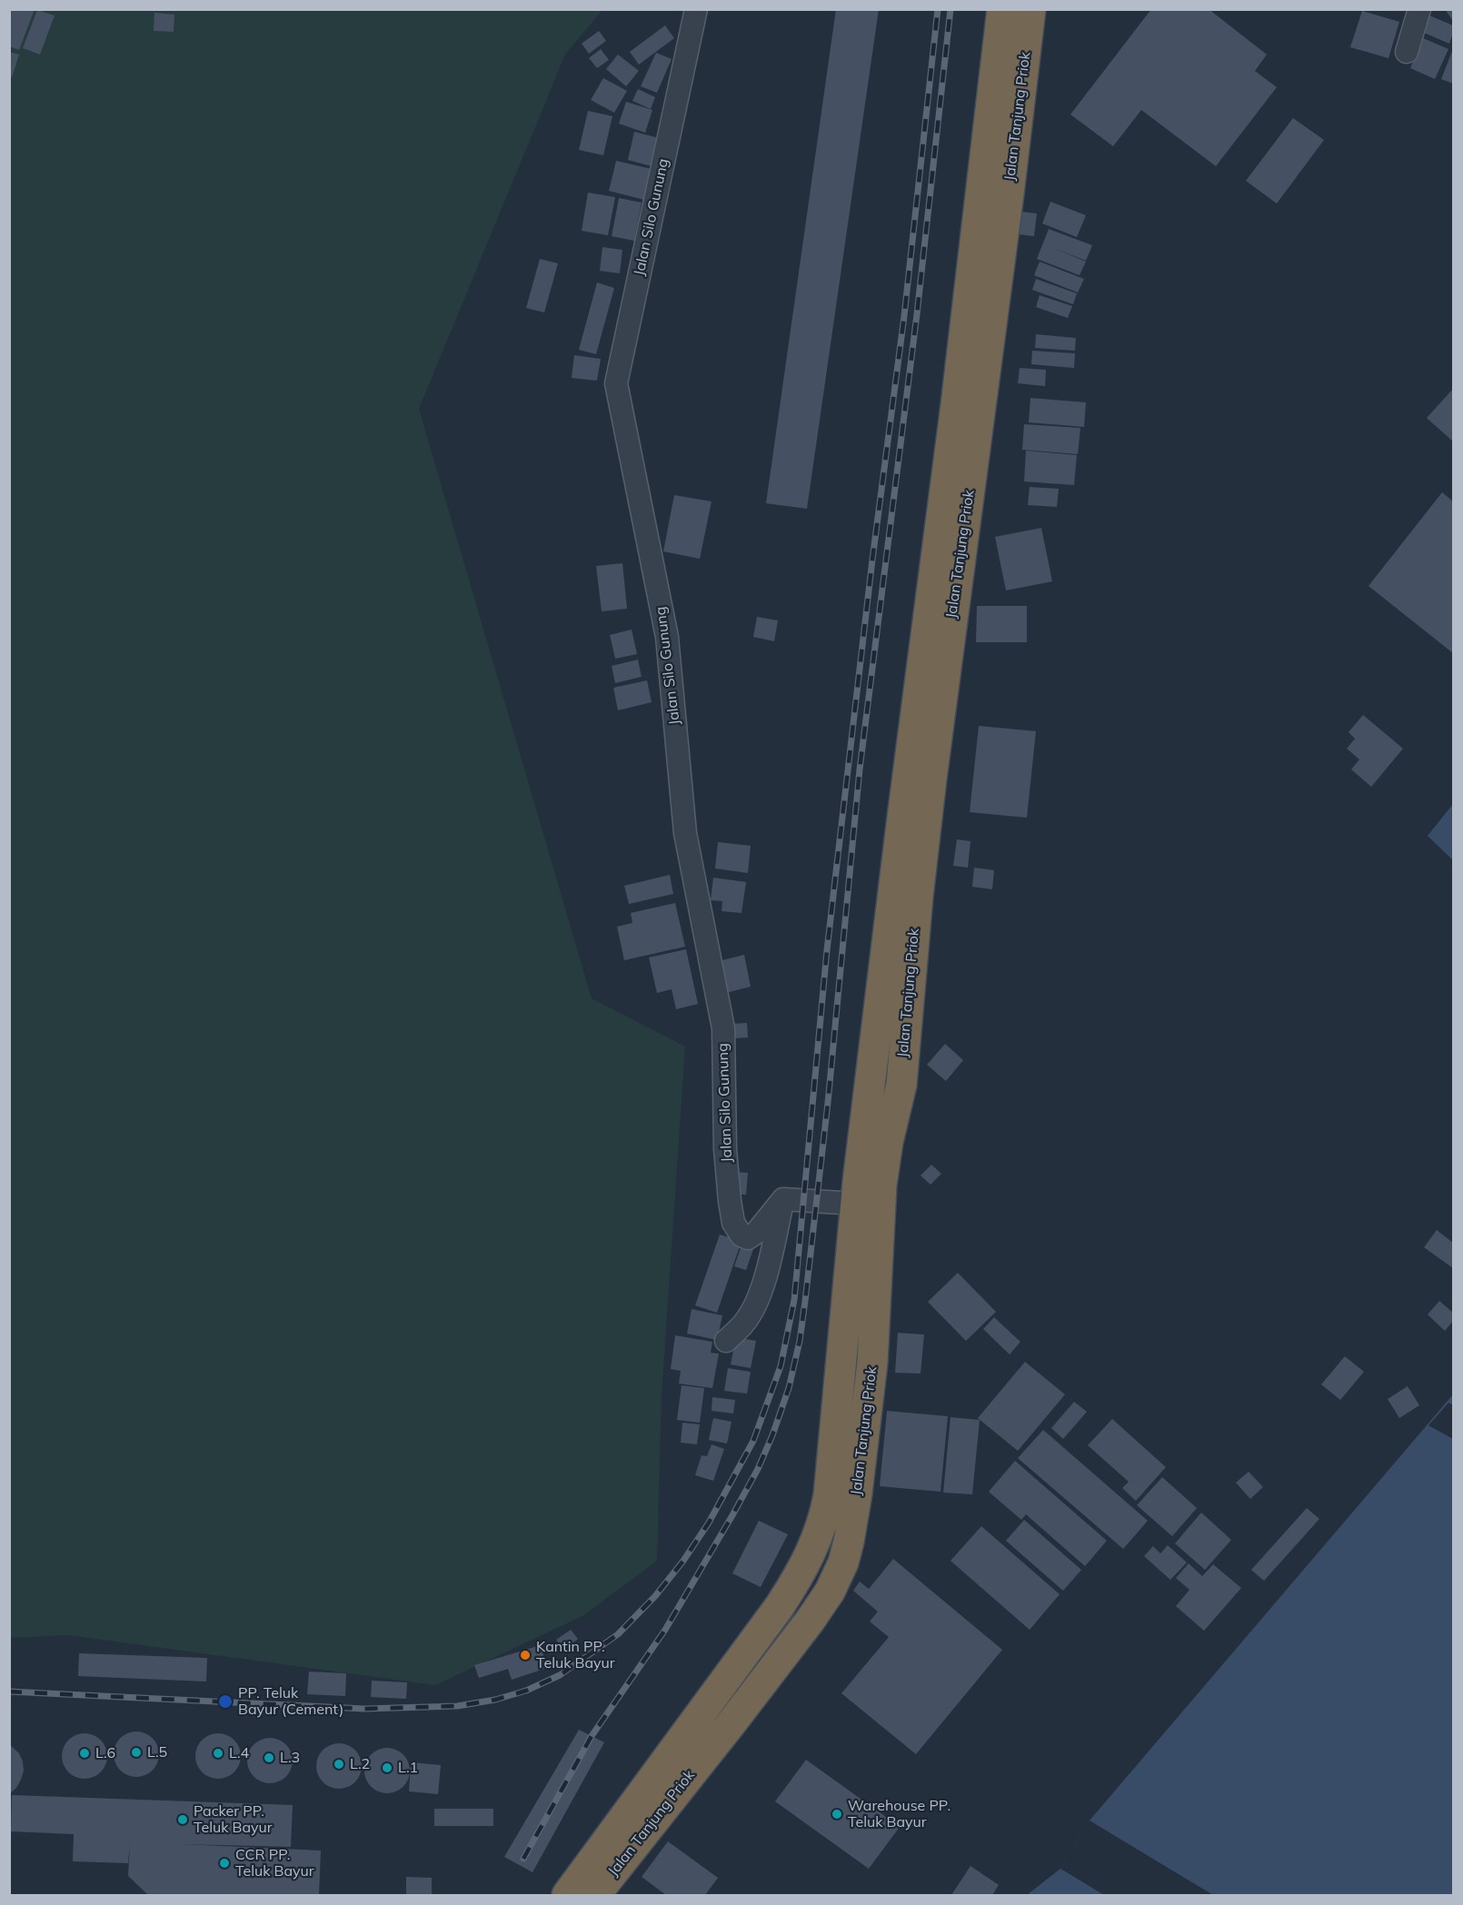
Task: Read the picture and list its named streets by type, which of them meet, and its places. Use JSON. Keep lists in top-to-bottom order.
{
  "streets": {
    "highway": ["Jalan Tanjung Priok"],
    "street": ["Jalan Silo Gunung"]
  },
  "places": [
    "Kantin PP. Teluk Bayur",
    "PP. Teluk Bayur (Cement)",
    "L.5",
    "L.6",
    "L.4",
    "L.3",
    "L.2",
    "L.1",
    "Warehouse PP. Teluk Bayur",
    "Packer PP. Teluk Bayur",
    "CCR PP. Teluk Bayur"
  ]
}
